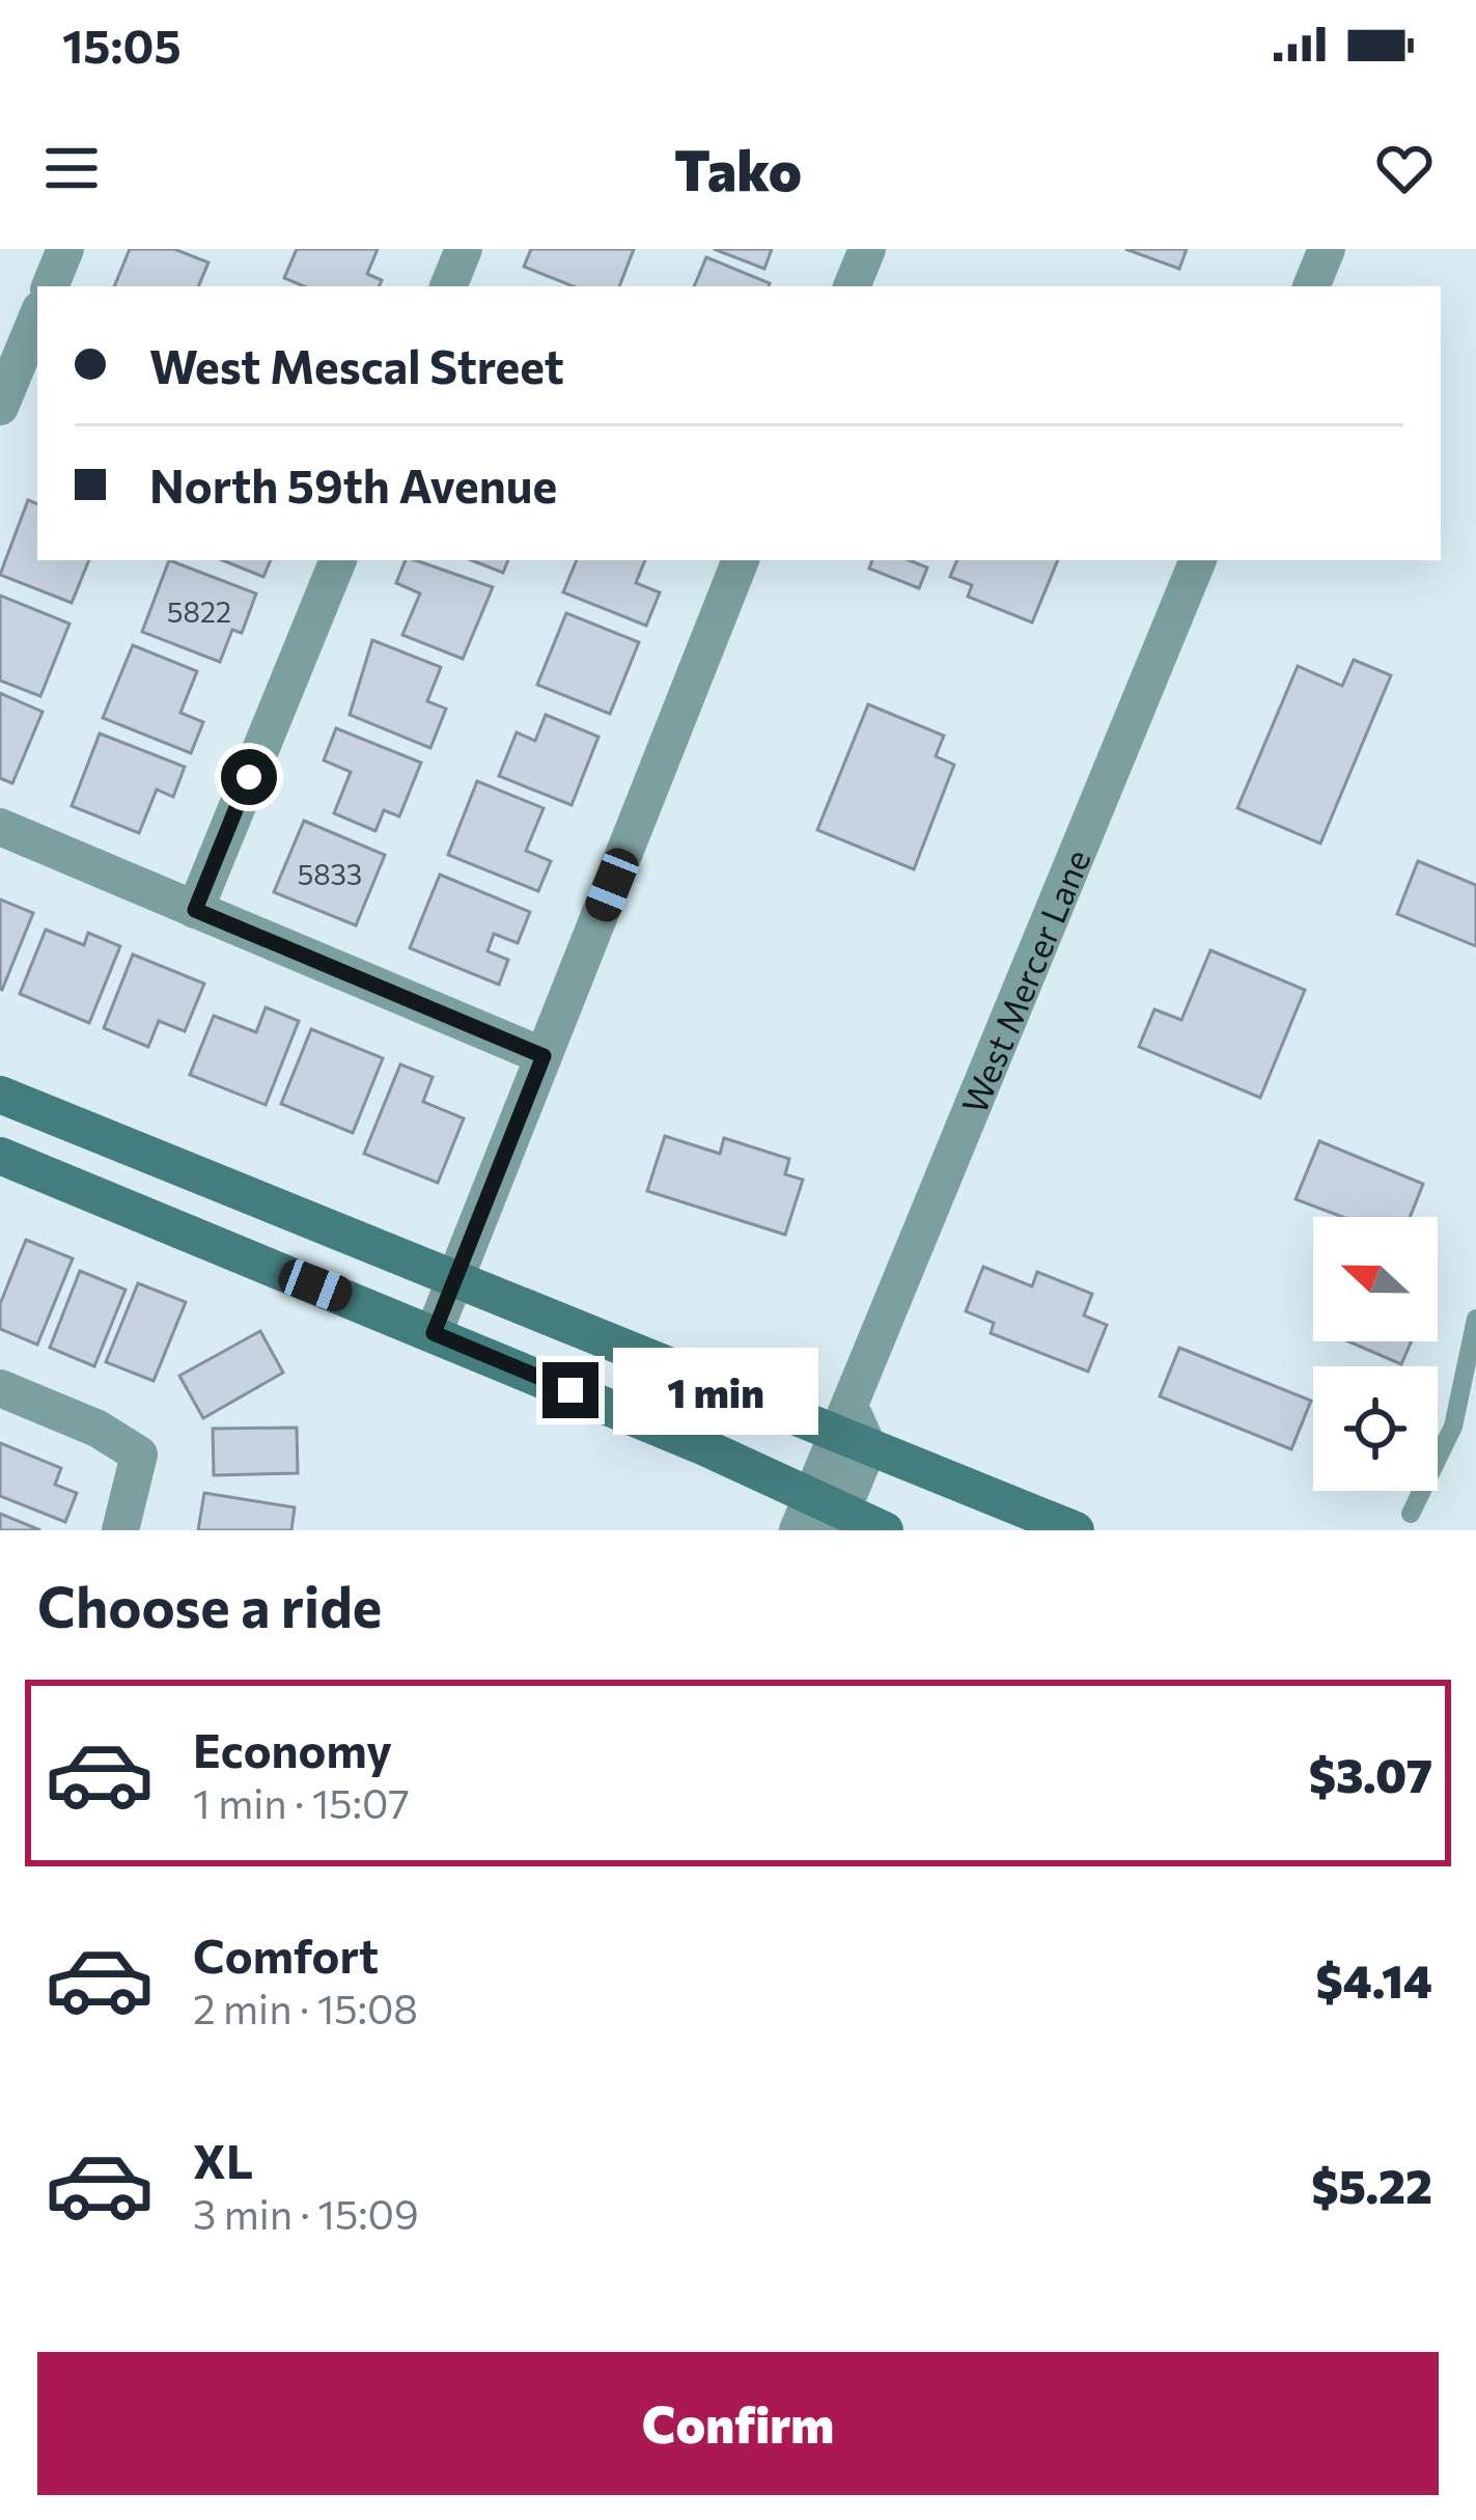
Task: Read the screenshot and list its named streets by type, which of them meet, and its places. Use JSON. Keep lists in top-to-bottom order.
{
  "streets": {
    "street": ["West Mercer Lane"]
  },
  "house_numbers": ["5822", "5833"],
  "north": "left",
  "page": {
    "status": "15:05",
    "header": "Tako",
    "banner": ["West Mescal Street", "North 59th Avenue"],
    "bubble": "1 min",
    "heading": "Choose a ride",
    "list": [
      {
        "name": "Economy",
        "note": "1 min · 15:07",
        "value": "$3.07"
      },
      {
        "name": "Comfort",
        "note": "2 min · 15:08",
        "value": "$4.14"
      },
      {
        "name": "XL",
        "note": "3 min · 15:09",
        "value": "$5.22"
      }
    ],
    "buttons": "Confirm"
  }
}
